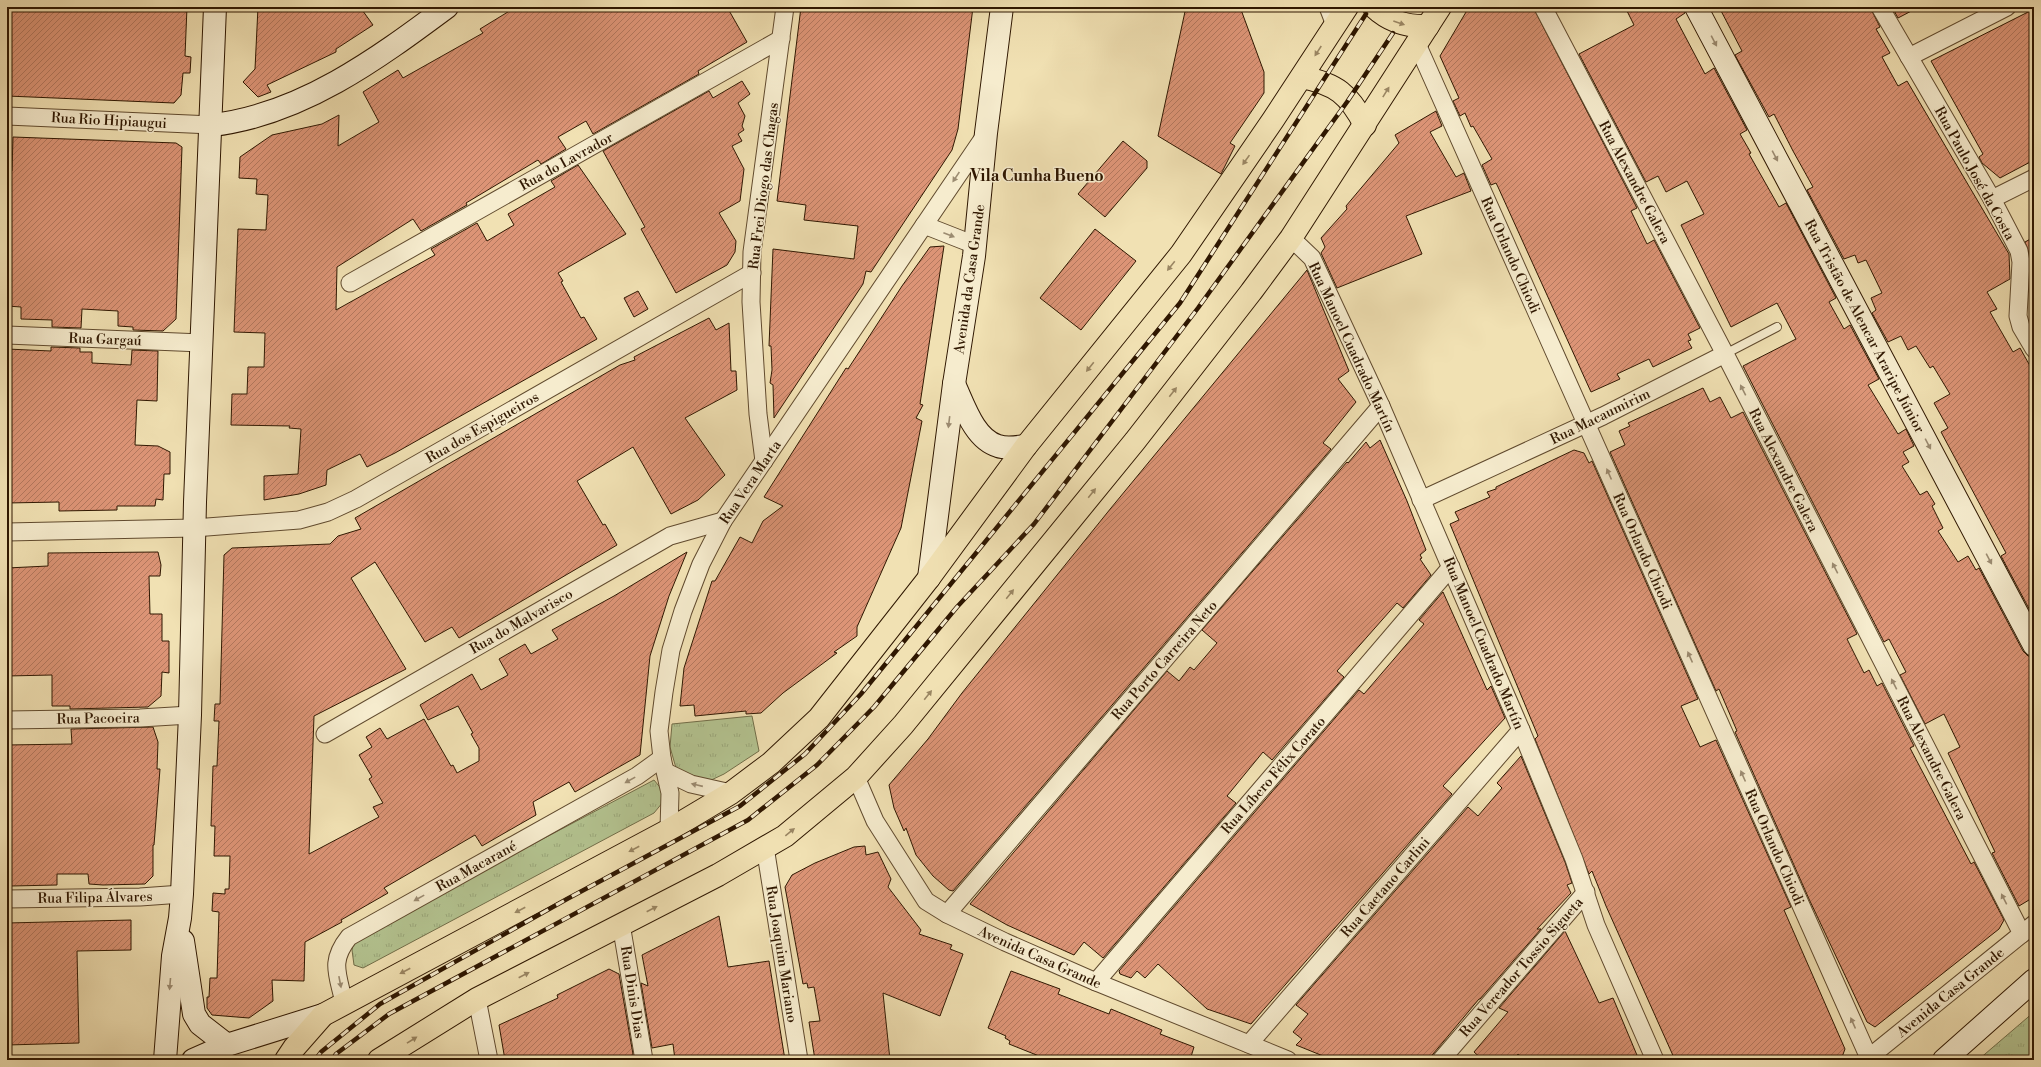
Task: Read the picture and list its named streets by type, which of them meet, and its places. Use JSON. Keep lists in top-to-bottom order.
{
  "streets": {
    "street": [
      "Rua Rio Hipiaugui",
      "Rua do Lavrador",
      "Rua Paulo José da Costa",
      "Rua Alexandre Galera",
      "Rua Frei Diogo das Chagas",
      "Rua Orlando Chiodi",
      "Avenida da Casa Grande",
      "Rua Tristão de Alencar Araripe Júnior",
      "Rua Gargaú",
      "Rua Manoel Cuadrado Martín",
      "Rua Macaumirim",
      "Rua dos Espigueiros",
      "Rua Vera Marta",
      "Rua do Malvarisco",
      "Rua Porto Carreira Neto",
      "Rua Pacoeira",
      "Rua Líbero Félix Corato",
      "Rua Macarané",
      "Rua Caetano Carlini",
      "Rua Filipa Álvares",
      "Rua Joaquim Mariano",
      "Avenida Casa Grande",
      "Rua Vereador Tossio Sigueta",
      "Rua Dinis Dias"
    ]
  },
  "crossings": [
    ["Rua do Lavrador", "Rua Frei Diogo das Chagas"],
    ["Rua Alexandre Galera", "Rua Macaumirim"],
    ["Rua Alexandre Galera", "Avenida Casa Grande"],
    ["Rua Frei Diogo das Chagas", "Rua dos Espigueiros"],
    ["Rua Frei Diogo das Chagas", "Rua Vera Marta"],
    ["Rua Orlando Chiodi", "Rua Macaumirim"],
    ["Rua Orlando Chiodi", "Avenida Casa Grande"],
    ["Avenida da Casa Grande", "Rua Vera Marta"],
    ["Rua Manoel Cuadrado Martín", "Rua Macaumirim"],
    ["Rua Manoel Cuadrado Martín", "Rua Porto Carreira Neto"],
    ["Rua Manoel Cuadrado Martín", "Rua Líbero Félix Corato"],
    ["Rua Manoel Cuadrado Martín", "Rua Caetano Carlini"],
    ["Rua Manoel Cuadrado Martín", "Rua Vereador Tossio Sigueta"],
    ["Rua Vera Marta", "Rua do Malvarisco"],
    ["Rua Vera Marta", "Rua Macarané"],
    ["Rua Porto Carreira Neto", "Avenida Casa Grande"],
    ["Rua Líbero Félix Corato", "Avenida Casa Grande"],
    ["Rua Caetano Carlini", "Avenida Casa Grande"]
  ],
  "one_way": [
    "Rua Alexandre Galera",
    "Rua Orlando Chiodi",
    "Rua Tristão de Alencar Araripe Júnior",
    "Rua Macarané"
  ],
  "districts": ["Vila Cunha Bueno"]
}
